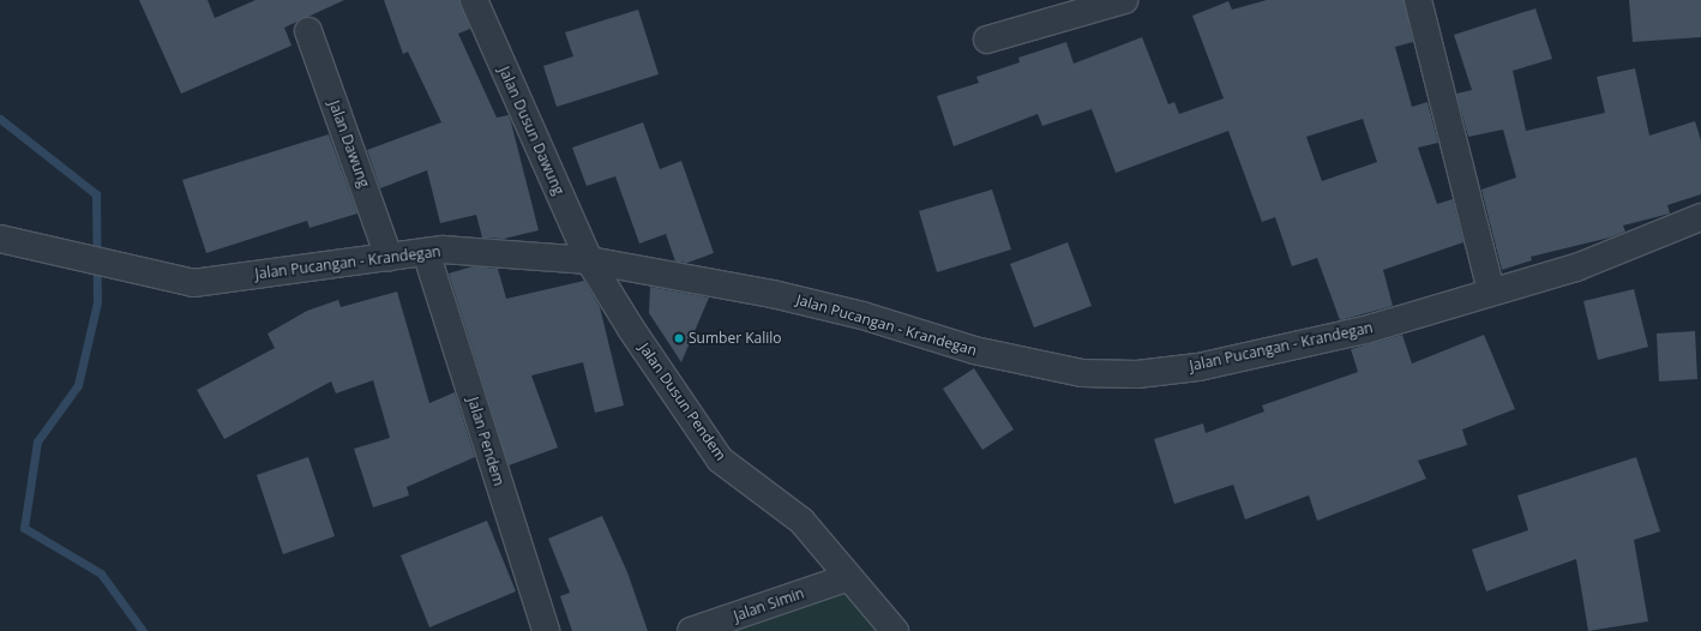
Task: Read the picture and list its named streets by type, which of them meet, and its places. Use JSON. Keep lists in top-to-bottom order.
{
  "streets": {
    "street": [
      "Jalan Dusun Dawung",
      "Jalan Dawung",
      "Jalan Pucangan - Krandegan",
      "Jalan Dusun Pendem",
      "Jalan Pendem",
      "Jalan Simin"
    ]
  },
  "crossings": [
    ["Jalan Dusun Dawung", "Jalan Pucangan - Krandegan"],
    ["Jalan Dusun Dawung", "Jalan Dusun Pendem"],
    ["Jalan Dawung", "Jalan Pucangan - Krandegan"],
    ["Jalan Pucangan - Krandegan", "Jalan Dusun Pendem"],
    ["Jalan Pucangan - Krandegan", "Jalan Pendem"],
    ["Jalan Dusun Pendem", "Jalan Simin"]
  ],
  "places": ["Sumber Kalilo"]
}
